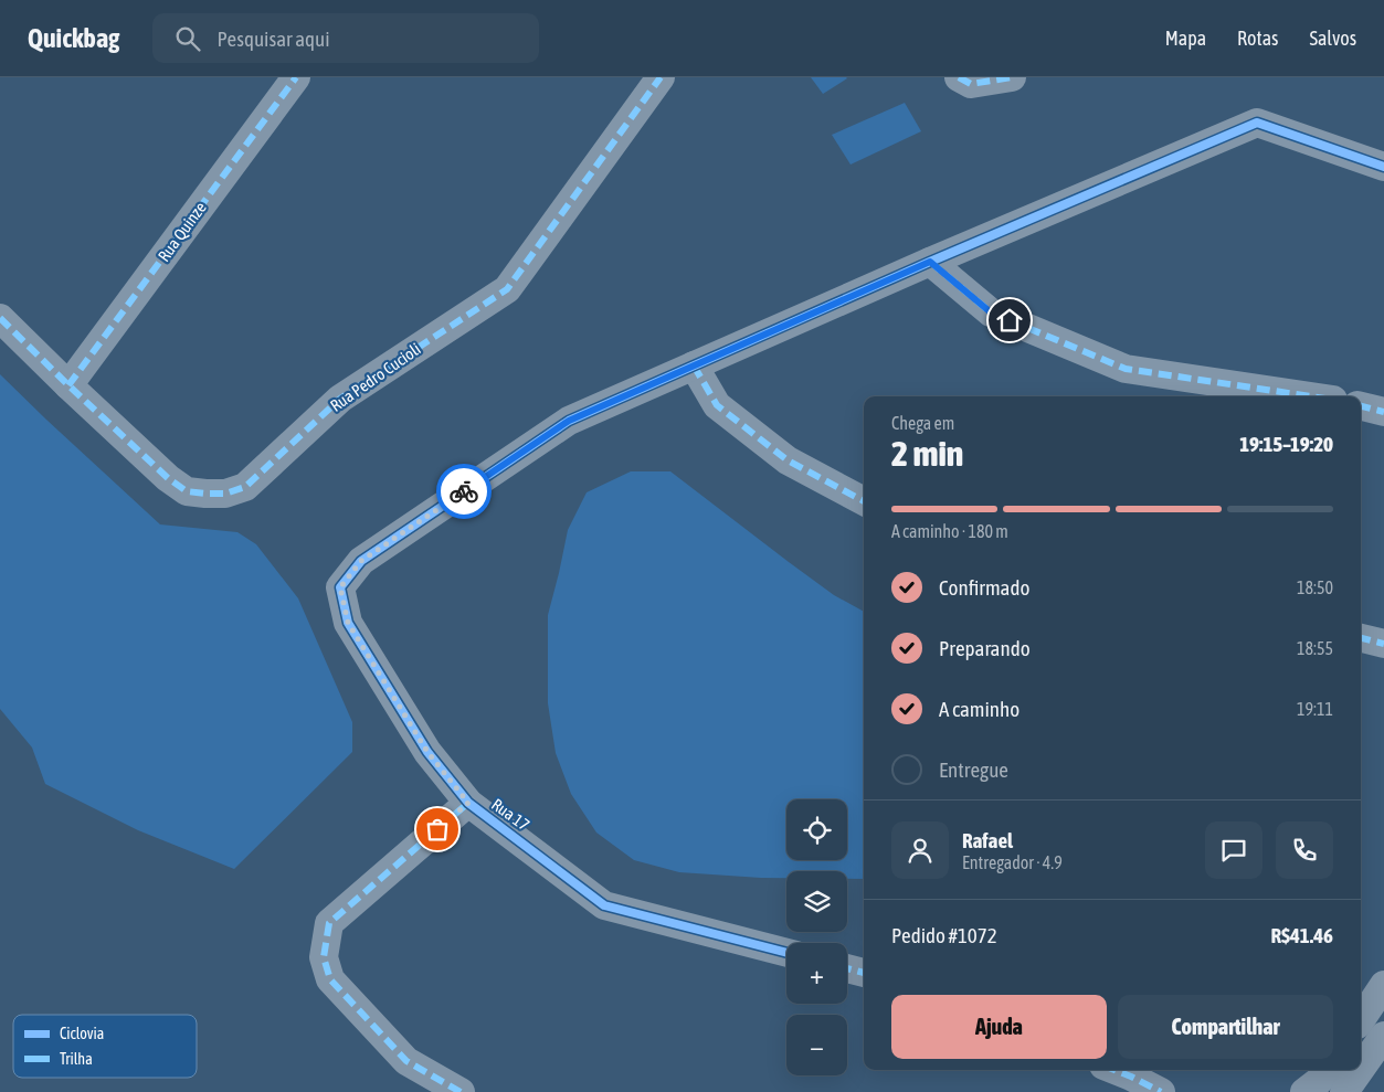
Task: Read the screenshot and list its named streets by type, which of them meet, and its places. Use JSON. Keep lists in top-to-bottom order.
{
  "streets": {
    "street": ["Rua Quinze", "Rua Pedro Cucioli", "Rua 17"]
  },
  "crossings": [
    ["Rua Quinze", "Rua Pedro Cucioli"]
  ],
  "legend": ["Ciclovia", "Trilha"],
  "page": {
    "header": "Quickbag",
    "search": "Pesquisar aqui",
    "nav": ["Mapa", "Rotas", "Salvos"],
    "heading": ["2 min", "Chega em", "19:15–19:20"],
    "panel": [
      "Rafael",
      "Entregador · 4.9",
      "Pedido #1072",
      "R$41.46"
    ],
    "bar": "A caminho · 180 m",
    "list": [
      ["Confirmado", "18:50"],
      ["Preparando", "18:55"],
      ["A caminho", "19:11"],
      "Entregue"
    ],
    "map_buttons": ["+", "−"],
    "buttons": ["Ajuda", "Compartilhar"]
  }
}
